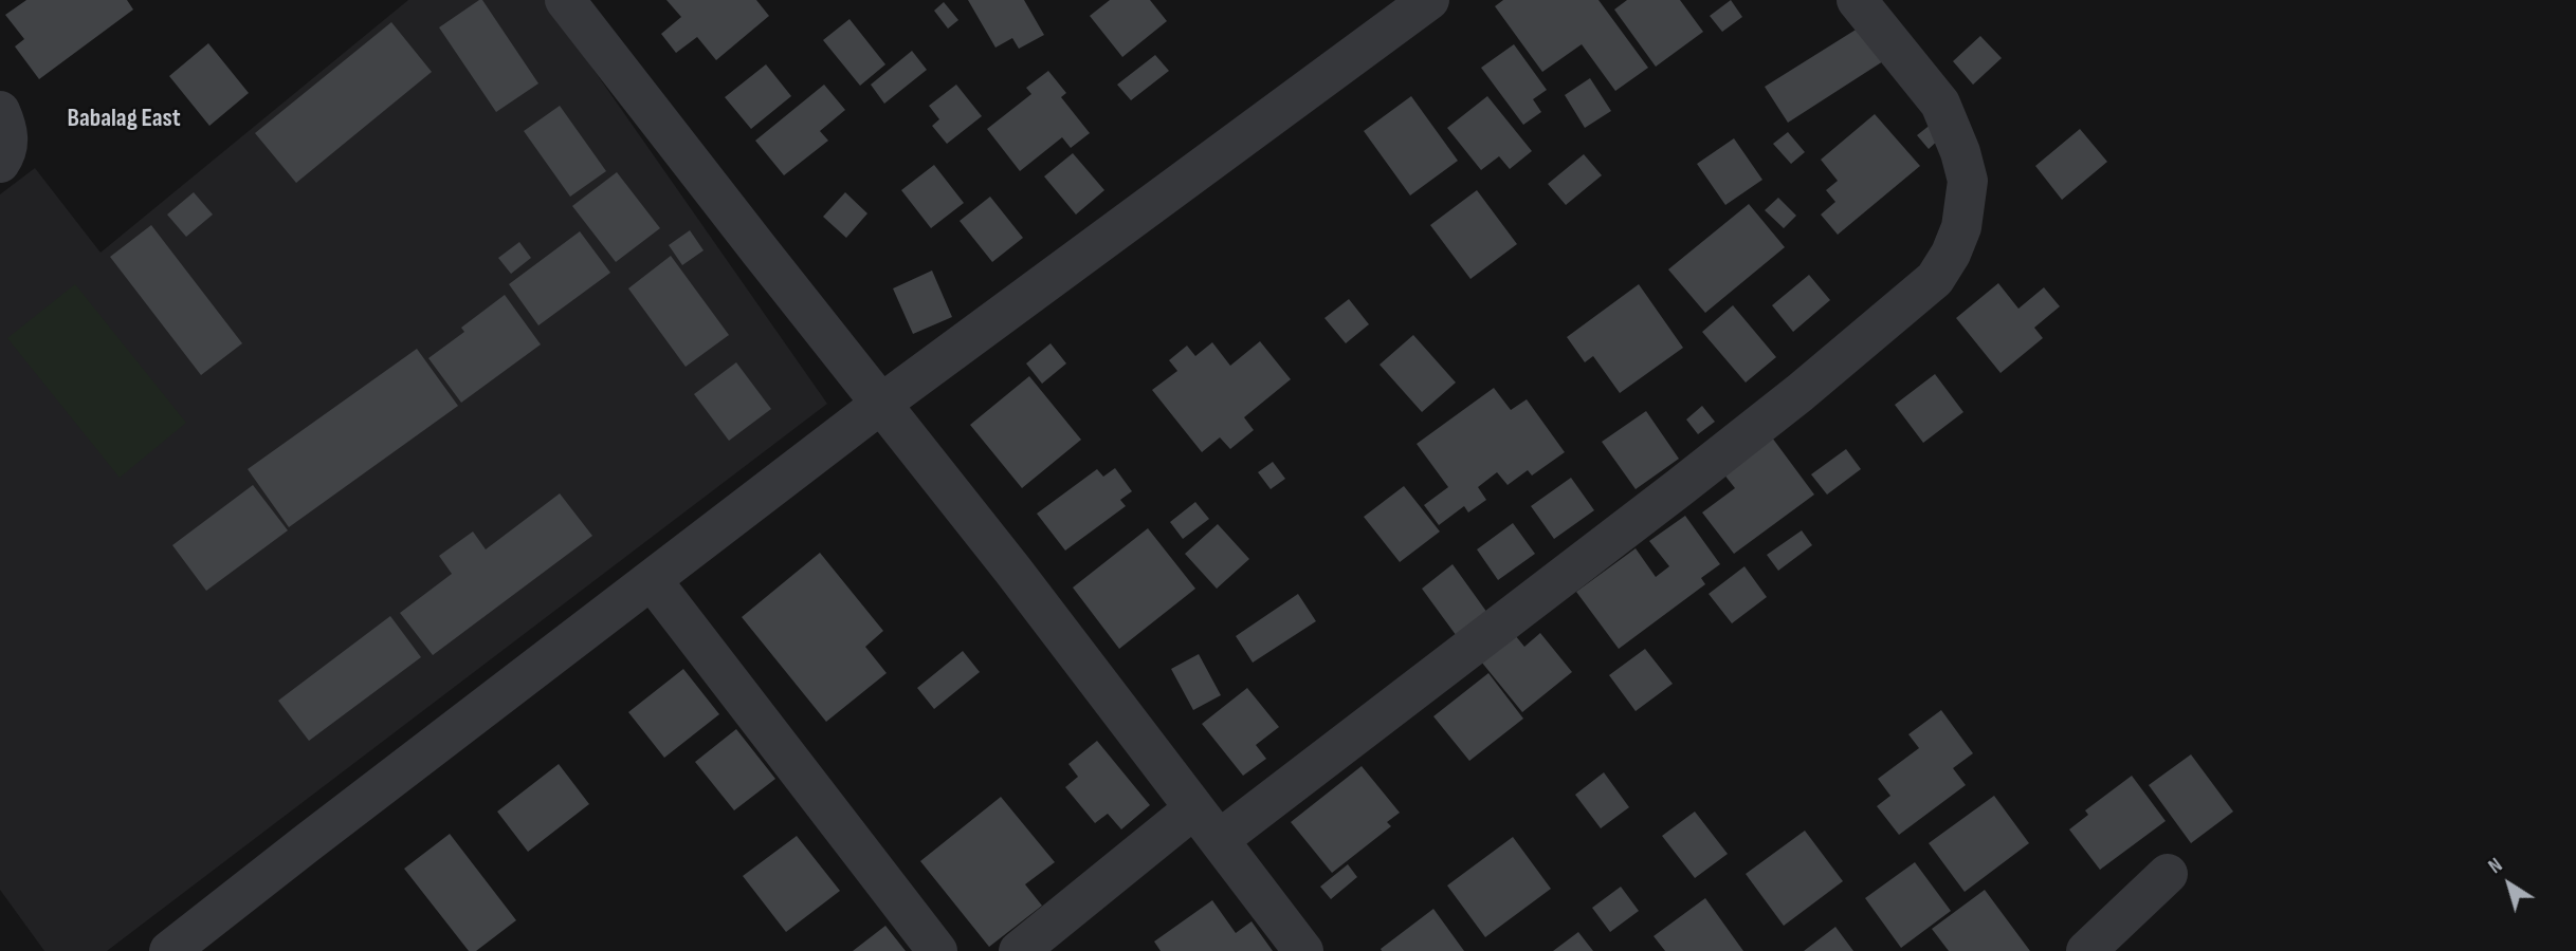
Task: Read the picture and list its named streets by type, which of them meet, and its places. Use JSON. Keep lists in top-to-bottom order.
{
  "districts": ["Babalag East"],
  "north": "top left"
}
